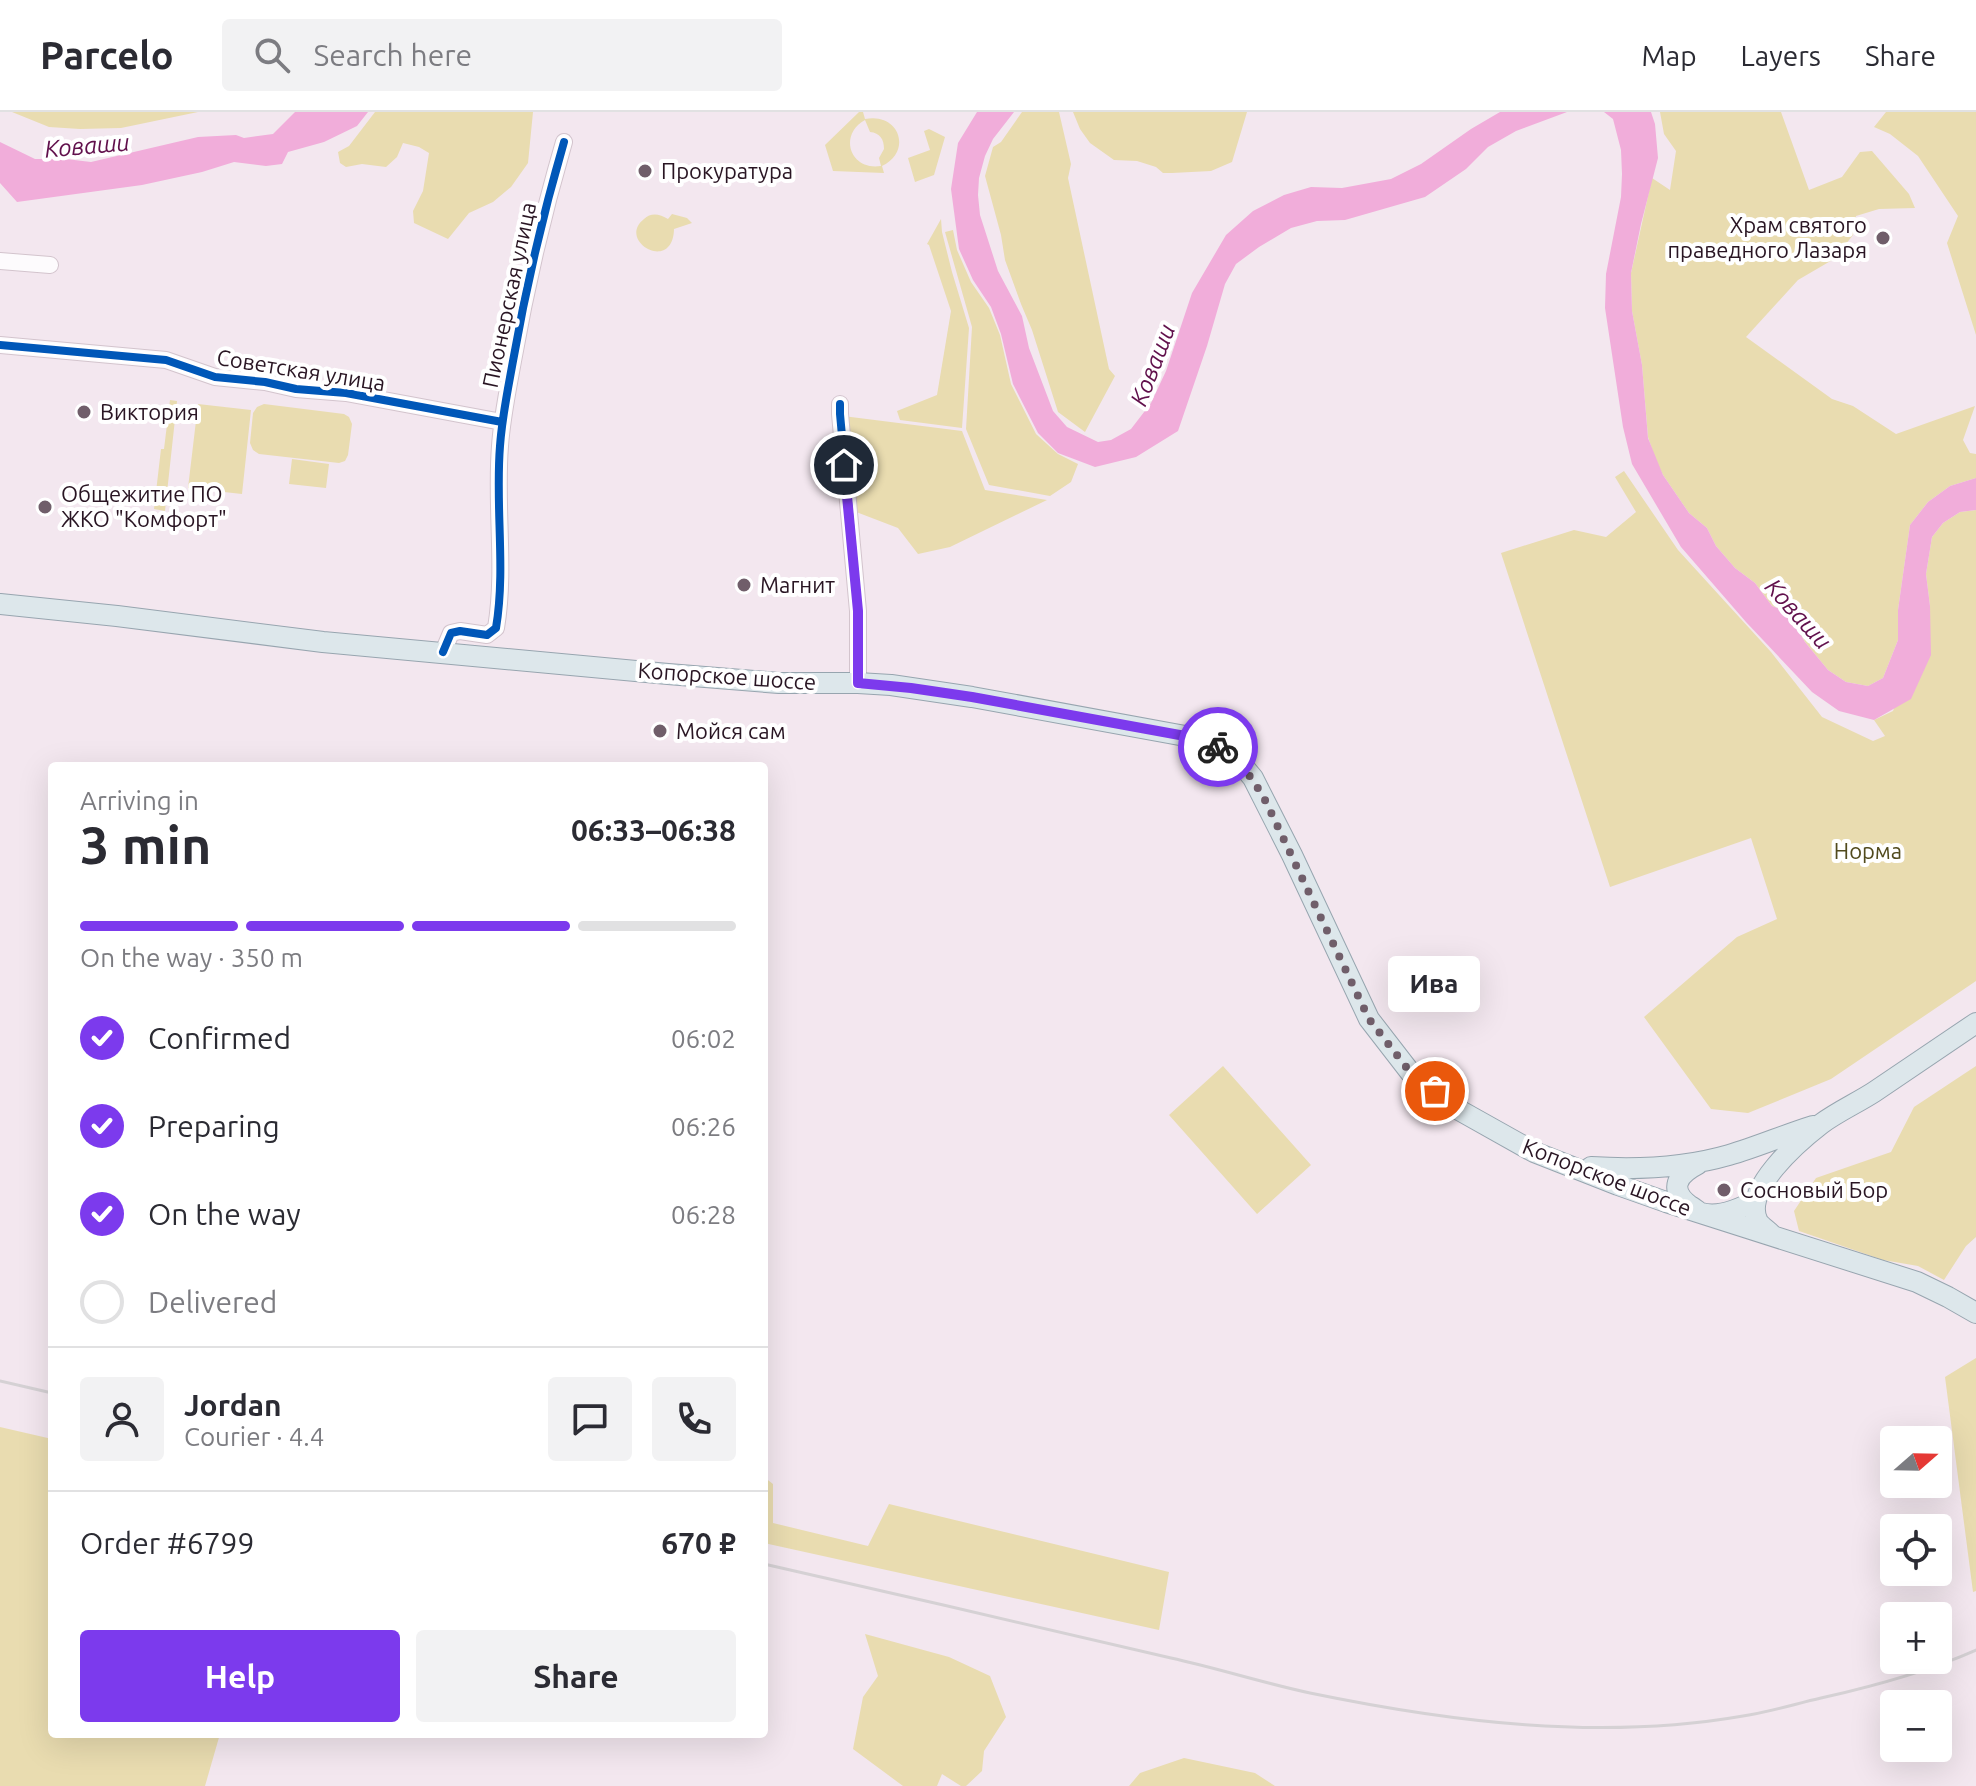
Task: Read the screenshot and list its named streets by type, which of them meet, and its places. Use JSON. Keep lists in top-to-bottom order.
{
  "streets": {
    "main road": ["Копорское шоссе"],
    "street": ["Пионерская улица", "Советская улица"]
  },
  "crossings": [
    ["Пионерская улица", "Советская улица"],
    ["Пионерская улица", "Копорское шоссе"]
  ],
  "water": ["Коваши"],
  "parks": ["Норма"],
  "places": [
    "Прокуратура",
    "Храм святого праведного Лазаря",
    "Виктория",
    "Общежитие ПО ЖКО \"Комфорт\"",
    "Магнит",
    "Мойся сам",
    "Ива",
    "Сосновый Бор"
  ],
  "north": "right",
  "page": {
    "header": "Parcelo",
    "search": "Search here",
    "nav": ["Map", "Layers", "Share"],
    "heading": ["3 min", "Arriving in", "06:33–06:38"],
    "panel": [
      "Jordan",
      "Courier · 4.4",
      "Order #6799",
      "670 ₽"
    ],
    "bar": "On the way · 350 m",
    "bubble": "Ива",
    "list": [
      ["Confirmed", "06:02"],
      ["Preparing", "06:26"],
      ["On the way", "06:28"],
      "Delivered"
    ],
    "map_buttons": ["+", "−"],
    "buttons": ["Help", "Share"]
  }
}
